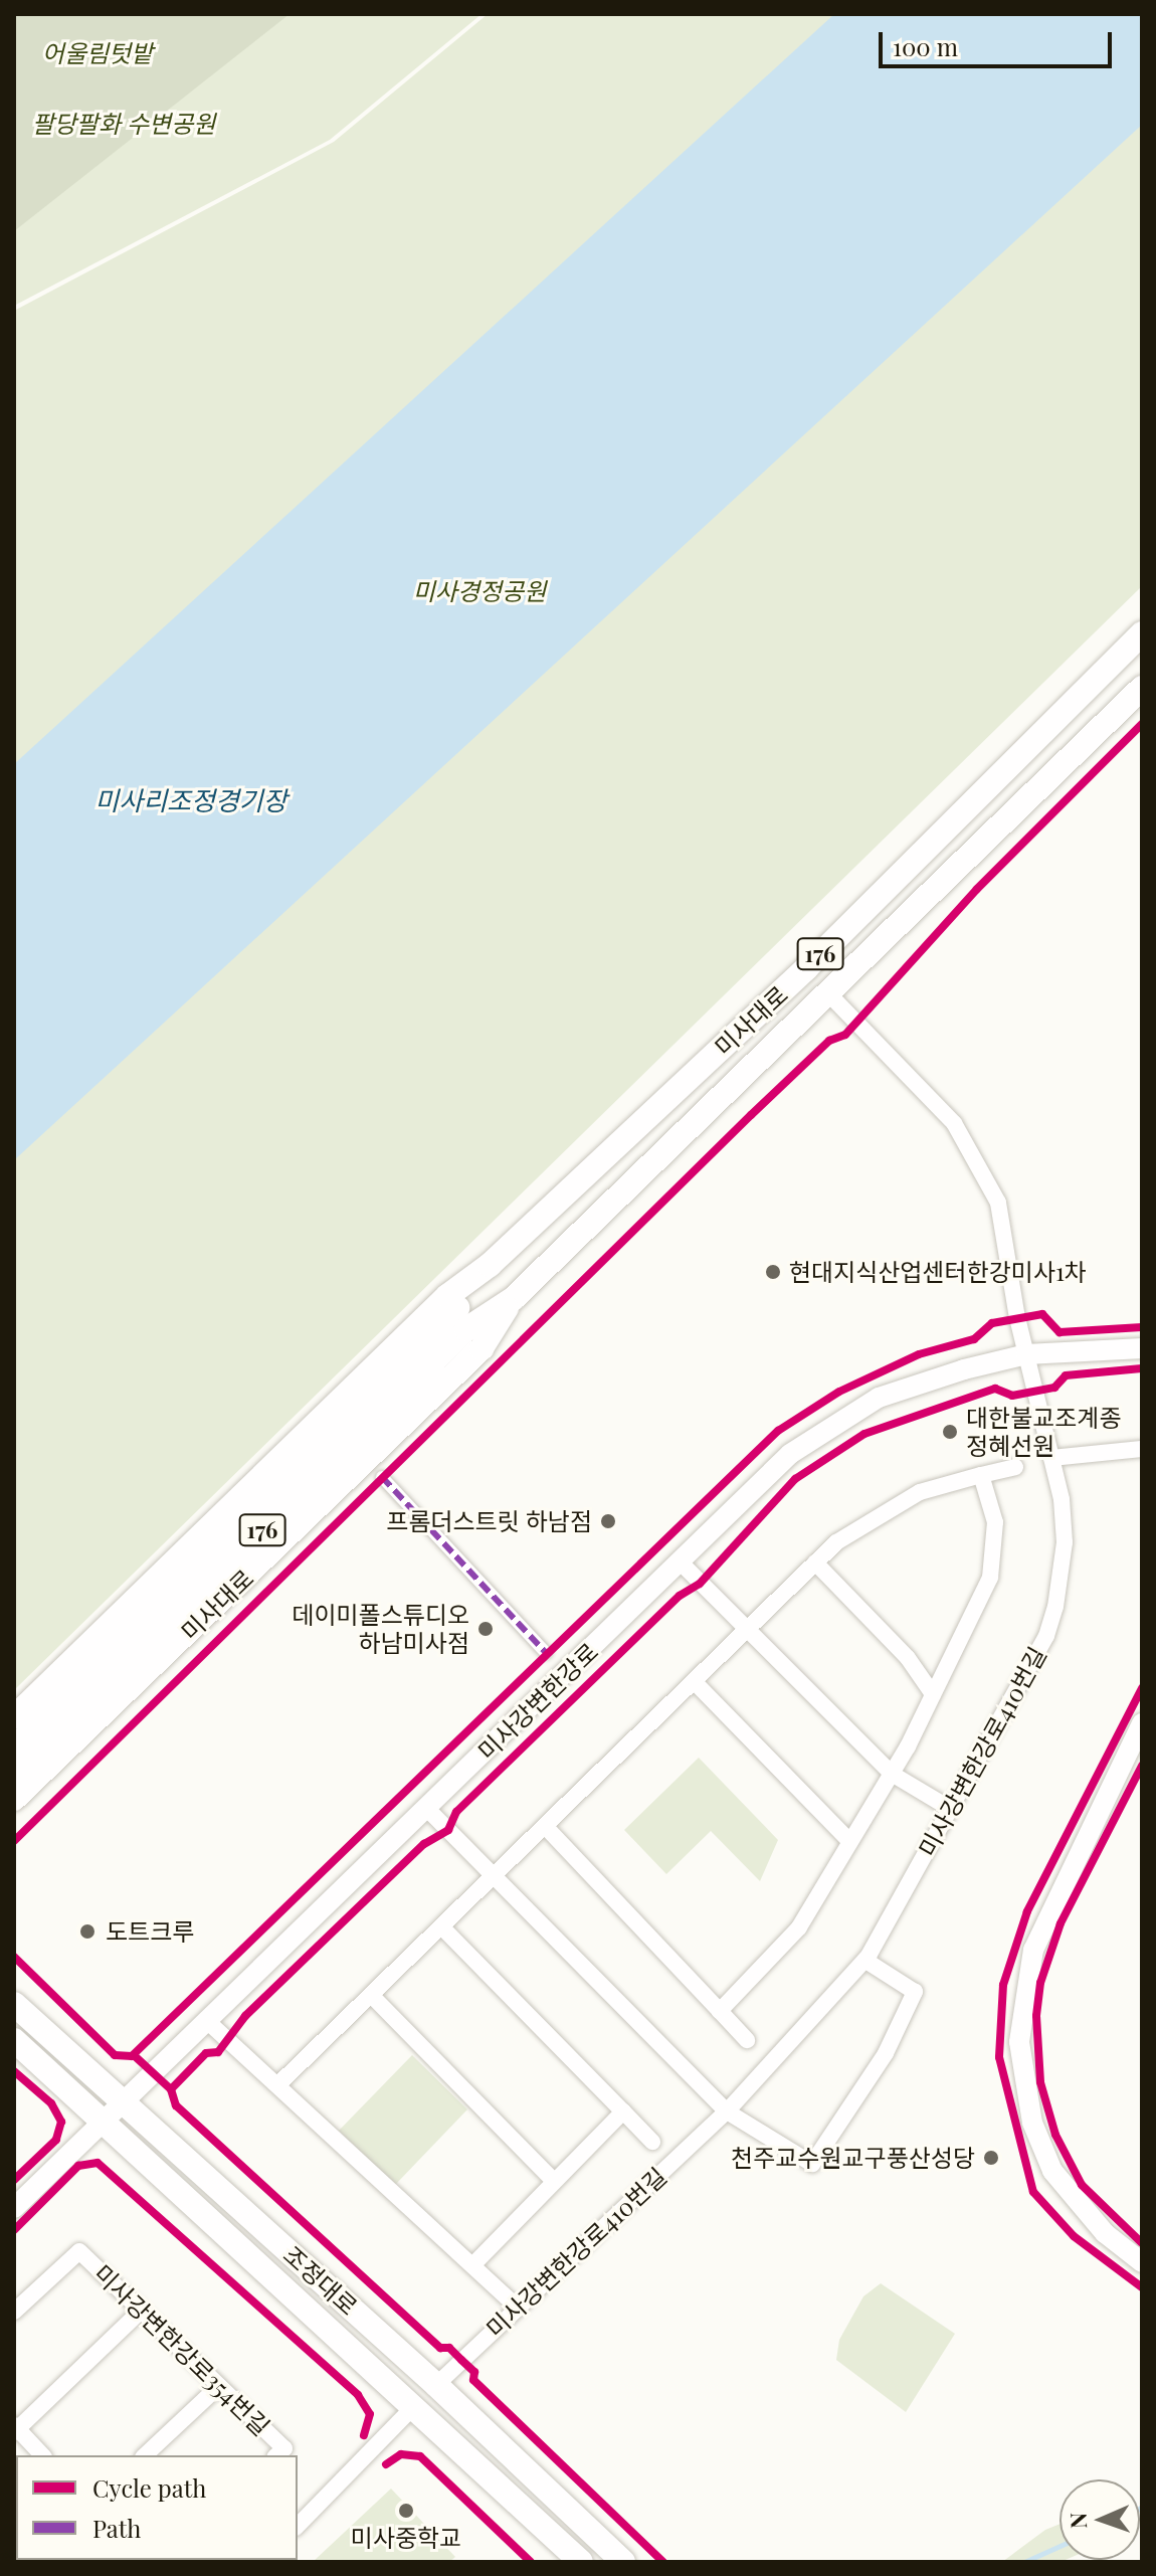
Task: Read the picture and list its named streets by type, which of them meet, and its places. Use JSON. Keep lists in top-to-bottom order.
{
  "streets": {
    "main road": ["176", "미사대로", "조정대로"],
    "street": ["미사강변한강로", "미사강변한강로410번길", "미사강변한강로354번길"]
  },
  "crossings": [
    ["미사대로", "미사강변한강로410번길"],
    ["미사강변한강로", "미사강변한강로410번길"],
    ["미사강변한강로", "조정대로"],
    ["미사강변한강로410번길", "조정대로"]
  ],
  "water": ["미사리조정경기장"],
  "parks": ["어울림텃밭", "팔당팔화 수변공원", "미사경정공원"],
  "places": [
    "현대지식산업센터한강미사1차",
    "대한불교조계종 정혜선원",
    "프롬더스트릿 하남점",
    "데이미폴스튜디오 하남미사점",
    "도트크루",
    "천주교수원교구풍산성당",
    "미사중학교"
  ],
  "legend": ["Cycle path", "Path"],
  "scale_bar": "100 m",
  "north": "left"
}
